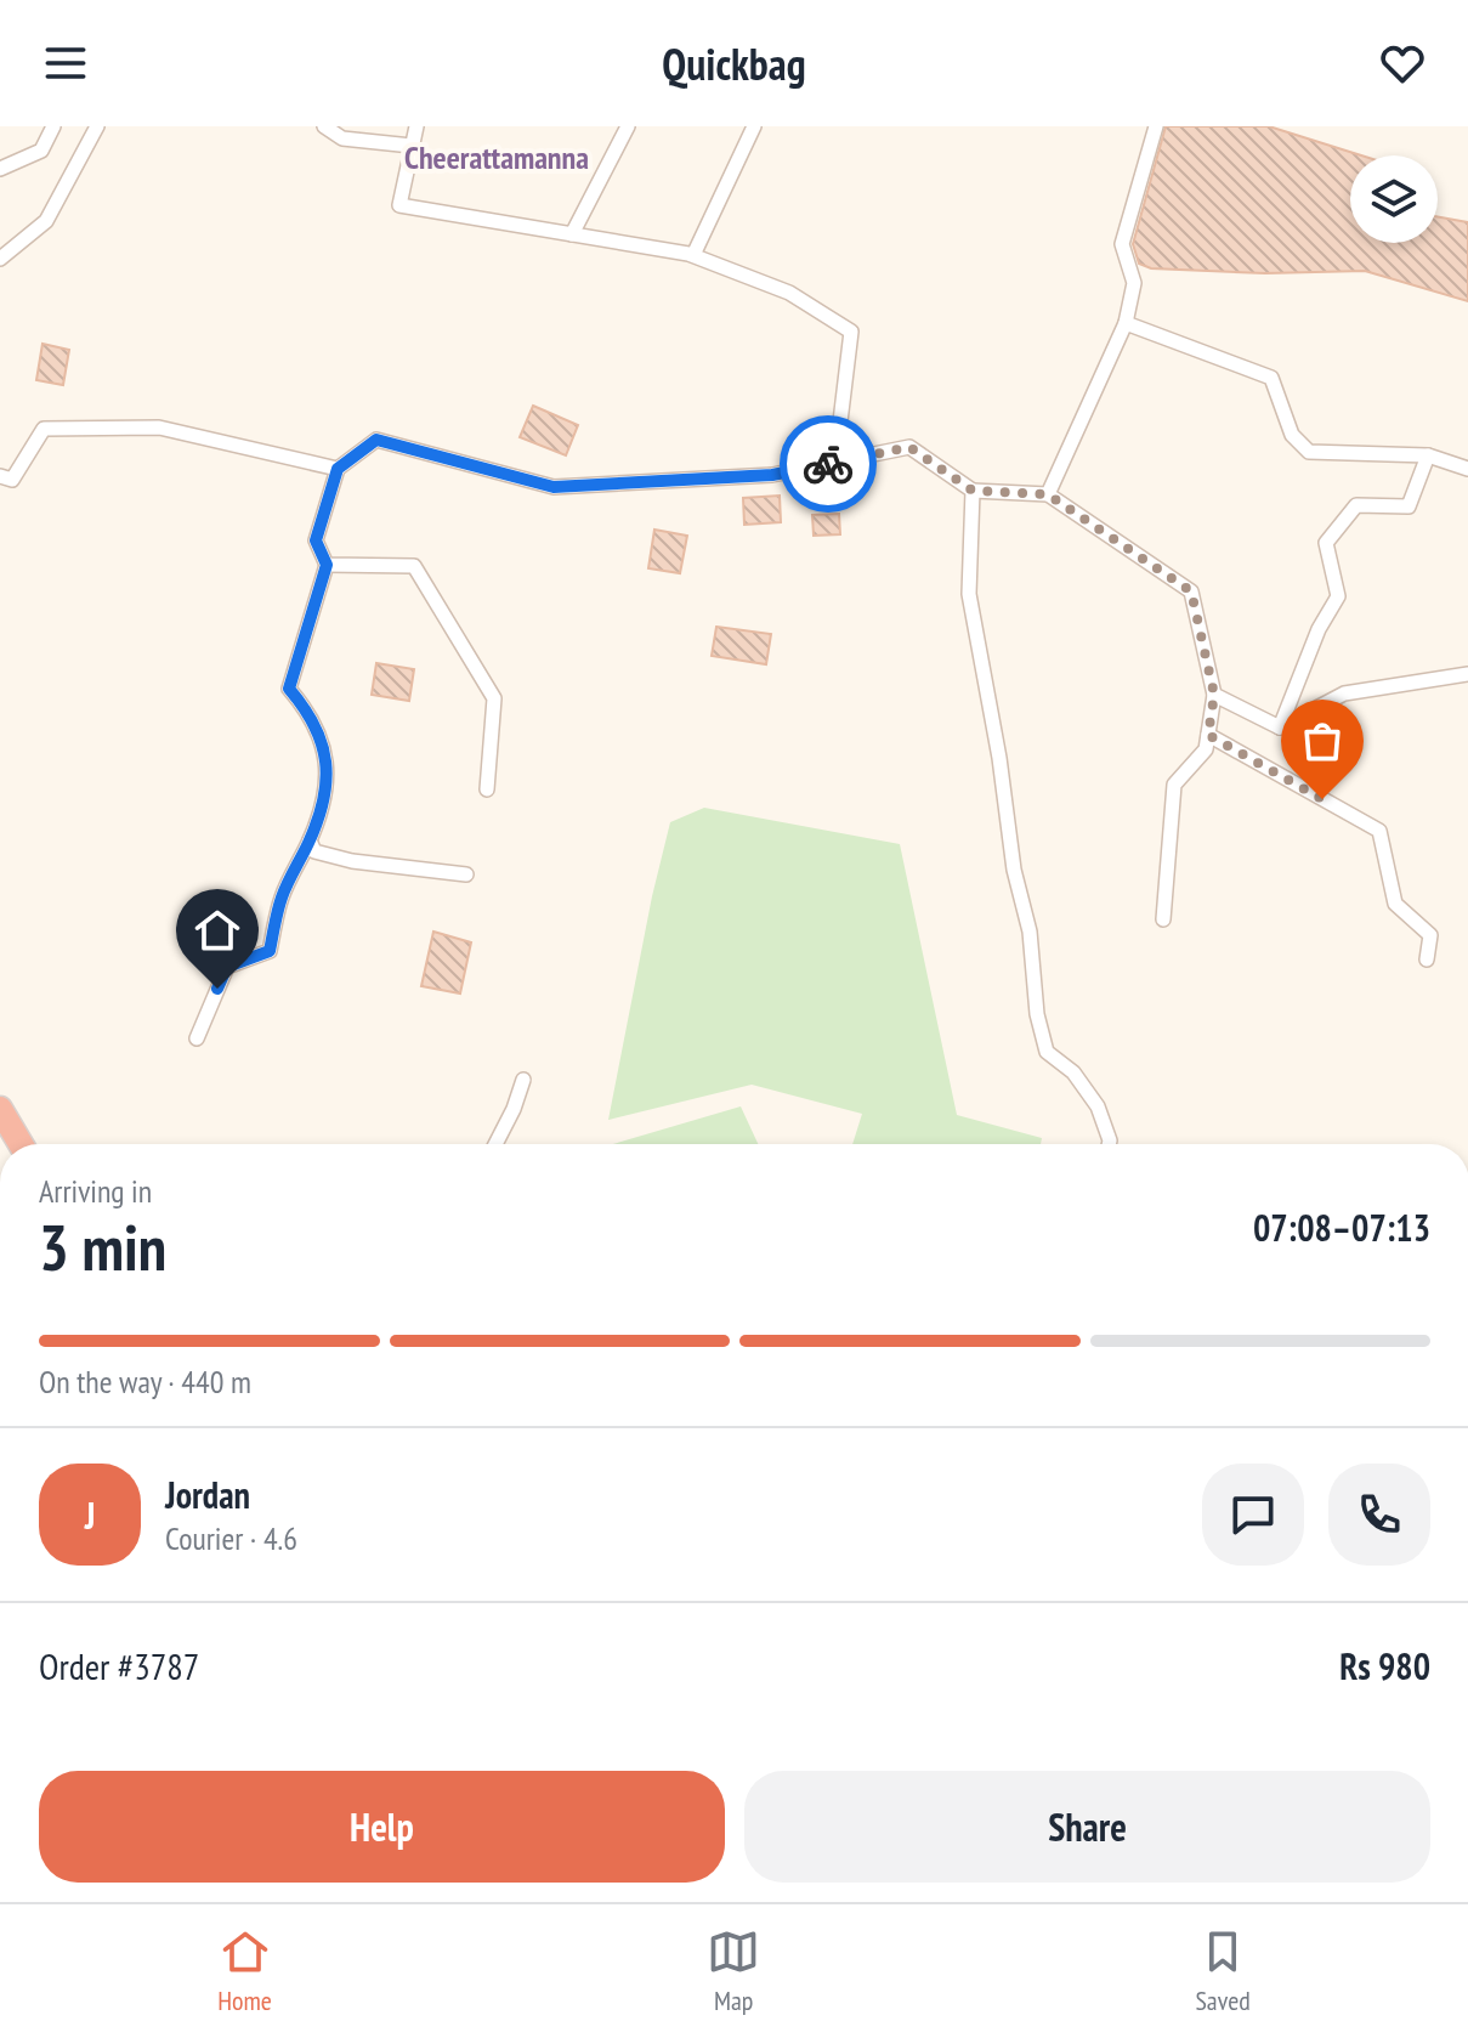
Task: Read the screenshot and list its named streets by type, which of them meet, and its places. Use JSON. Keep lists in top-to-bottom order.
{
  "districts": ["Cheerattamanna"],
  "page": {
    "header": "Quickbag",
    "heading": ["3 min", "Arriving in", "07:08–07:13"],
    "panel": [
      "Jordan",
      "Courier · 4.6",
      "Order #3787",
      "Rs 980"
    ],
    "bar": "On the way · 440 m",
    "round": "J",
    "buttons": ["Help", "Share"],
    "tabs": ["Home", "Map", "Saved"]
  }
}
